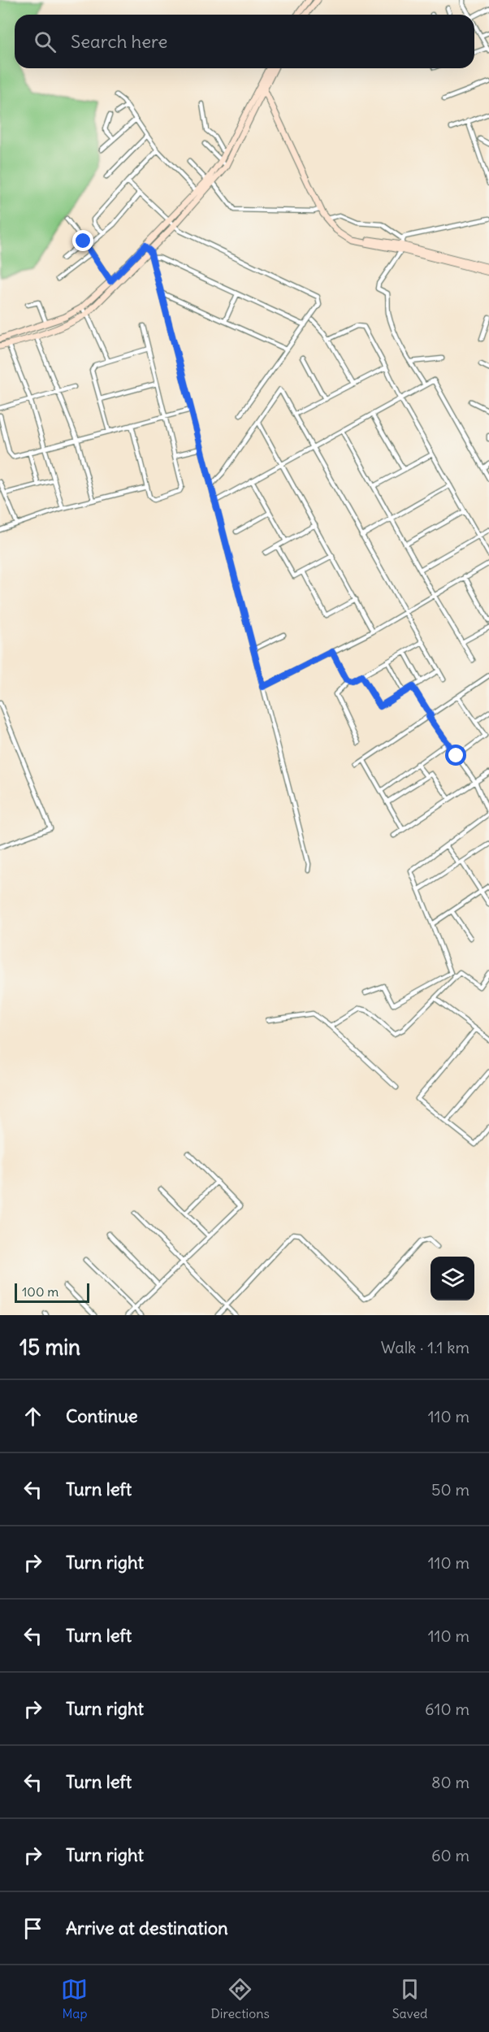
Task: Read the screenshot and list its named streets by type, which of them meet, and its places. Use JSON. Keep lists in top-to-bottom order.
{
  "scale_bar": "100 m",
  "page": {
    "search": "Search here",
    "scale": "100 m",
    "heading": ["15 min", "Walk · 1.1 km"],
    "list": [
      ["Continue", "110 m"],
      ["Turn left", "50 m"],
      ["Turn right", "110 m"],
      ["Turn left", "110 m"],
      ["Turn right", "610 m"],
      ["Turn left", "80 m"],
      ["Turn right", "60 m"],
      "Arrive at destination"
    ],
    "nav": ["Map", "Directions", "Saved"]
  }
}
